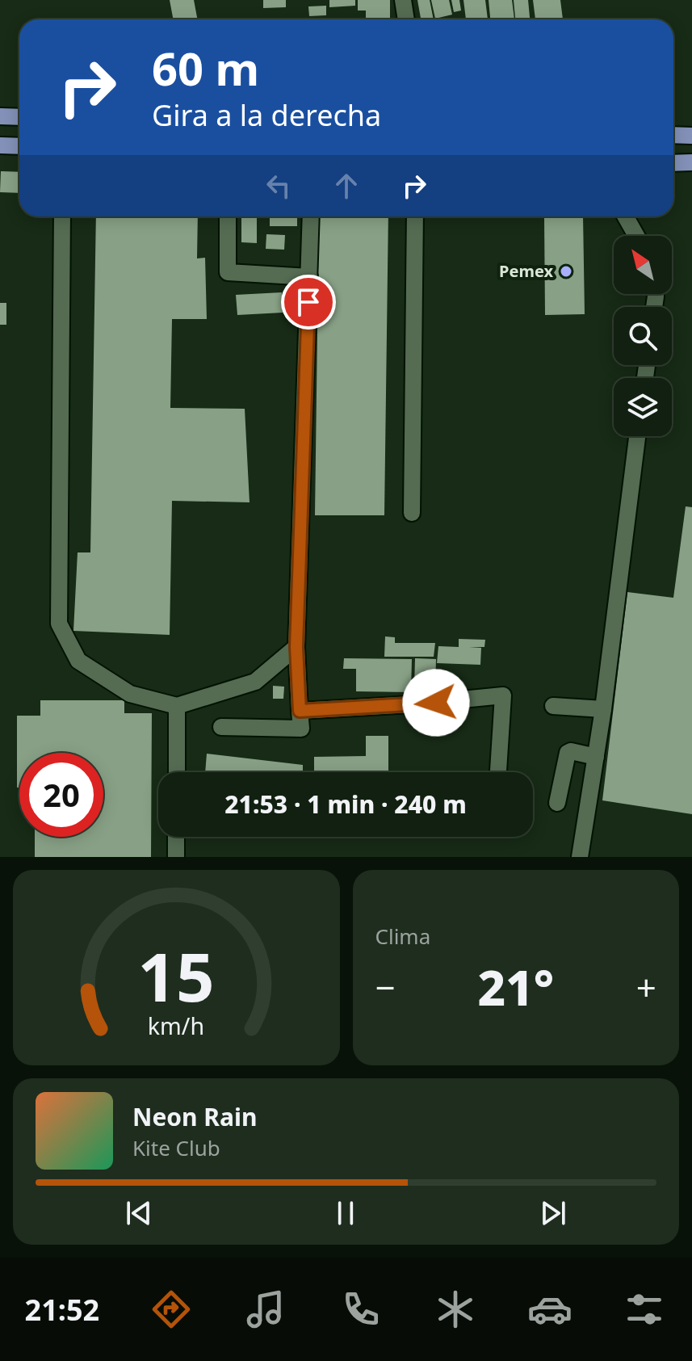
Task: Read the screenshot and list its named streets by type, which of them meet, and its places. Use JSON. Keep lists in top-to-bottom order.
{
  "places": ["Pemex"],
  "north": "top left",
  "page": {
    "turn": ["60 m", "Gira a la derecha"],
    "limit": "20",
    "trip": "21:53 · 1 min · 240 m",
    "tile": "Clima",
    "heat": ["−", "21°", "+"],
    "song": ["Neon Rain", "Kite Club"],
    "tabs": "21:52",
    "gauge": ["15", "km/h"]
  }
}
